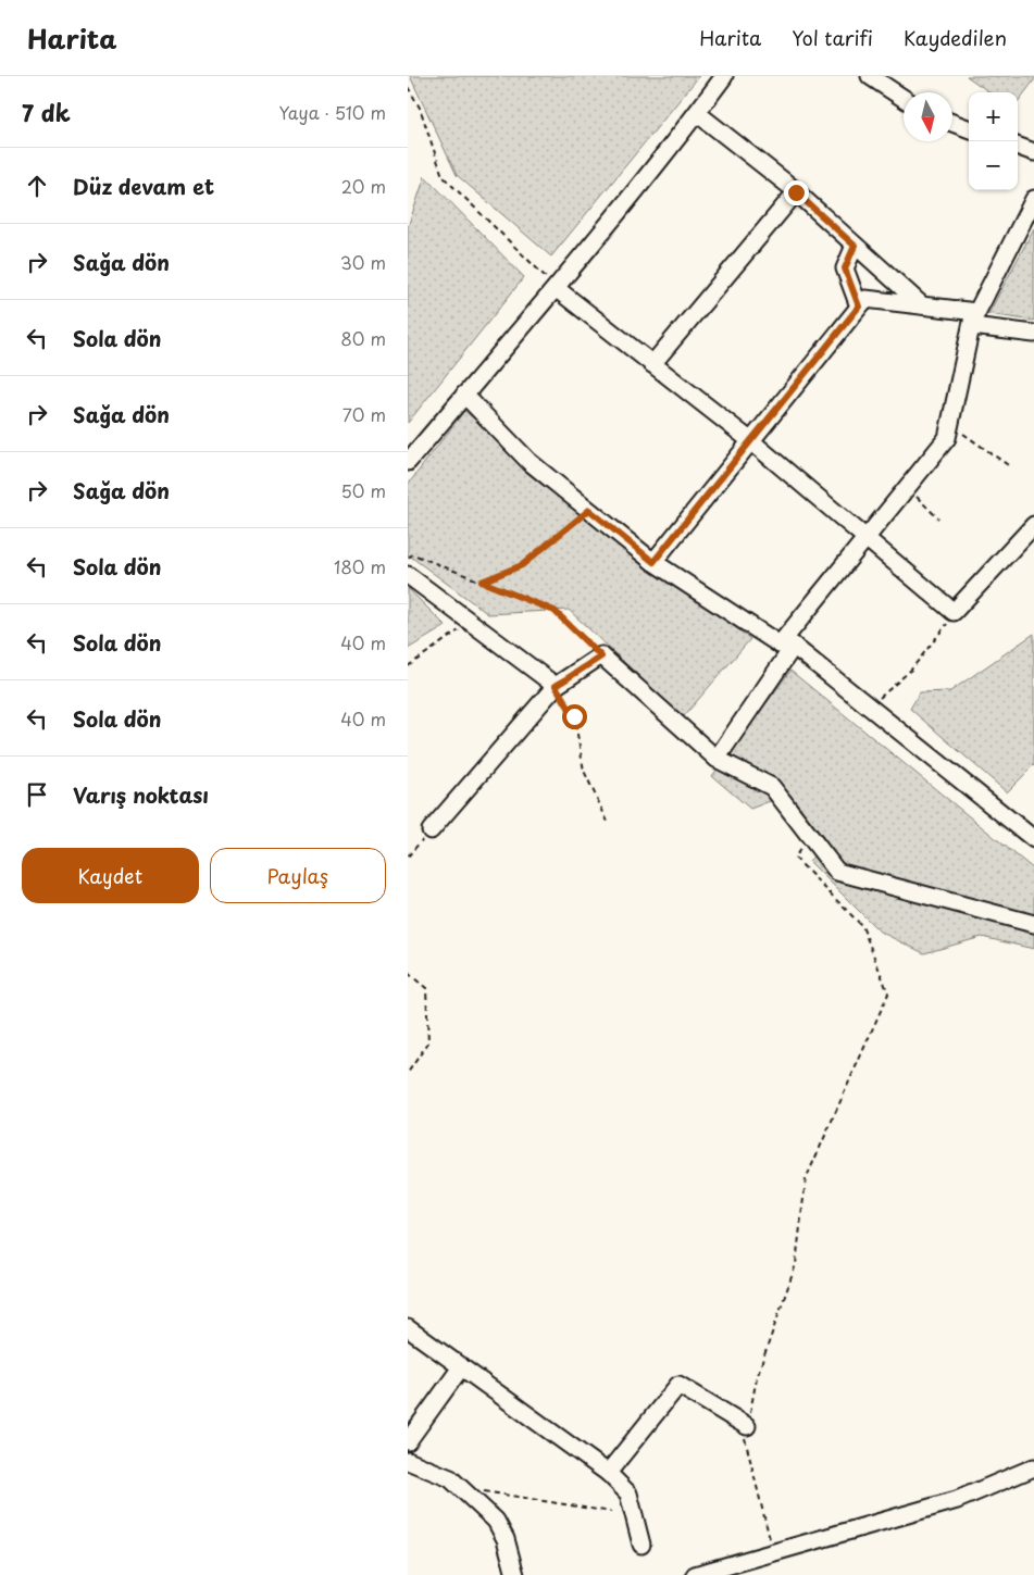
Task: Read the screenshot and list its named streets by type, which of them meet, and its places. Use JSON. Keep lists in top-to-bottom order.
{
  "north": "bottom",
  "page": {
    "header": "Harita",
    "nav": ["Harita", "Yol tarifi", "Kaydedilen"],
    "heading": ["7 dk", "Yaya · 510 m"],
    "map_buttons": ["+", "−"],
    "list": [
      ["Düz devam et", "20 m"],
      ["Sağa dön", "30 m"],
      ["Sola dön", "80 m"],
      ["Sağa dön", "70 m"],
      ["Sağa dön", "50 m"],
      ["Sola dön", "180 m"],
      ["Sola dön", "40 m"],
      ["Sola dön", "40 m"],
      "Varış noktası"
    ],
    "buttons": ["Kaydet", "Paylaş"]
  }
}
